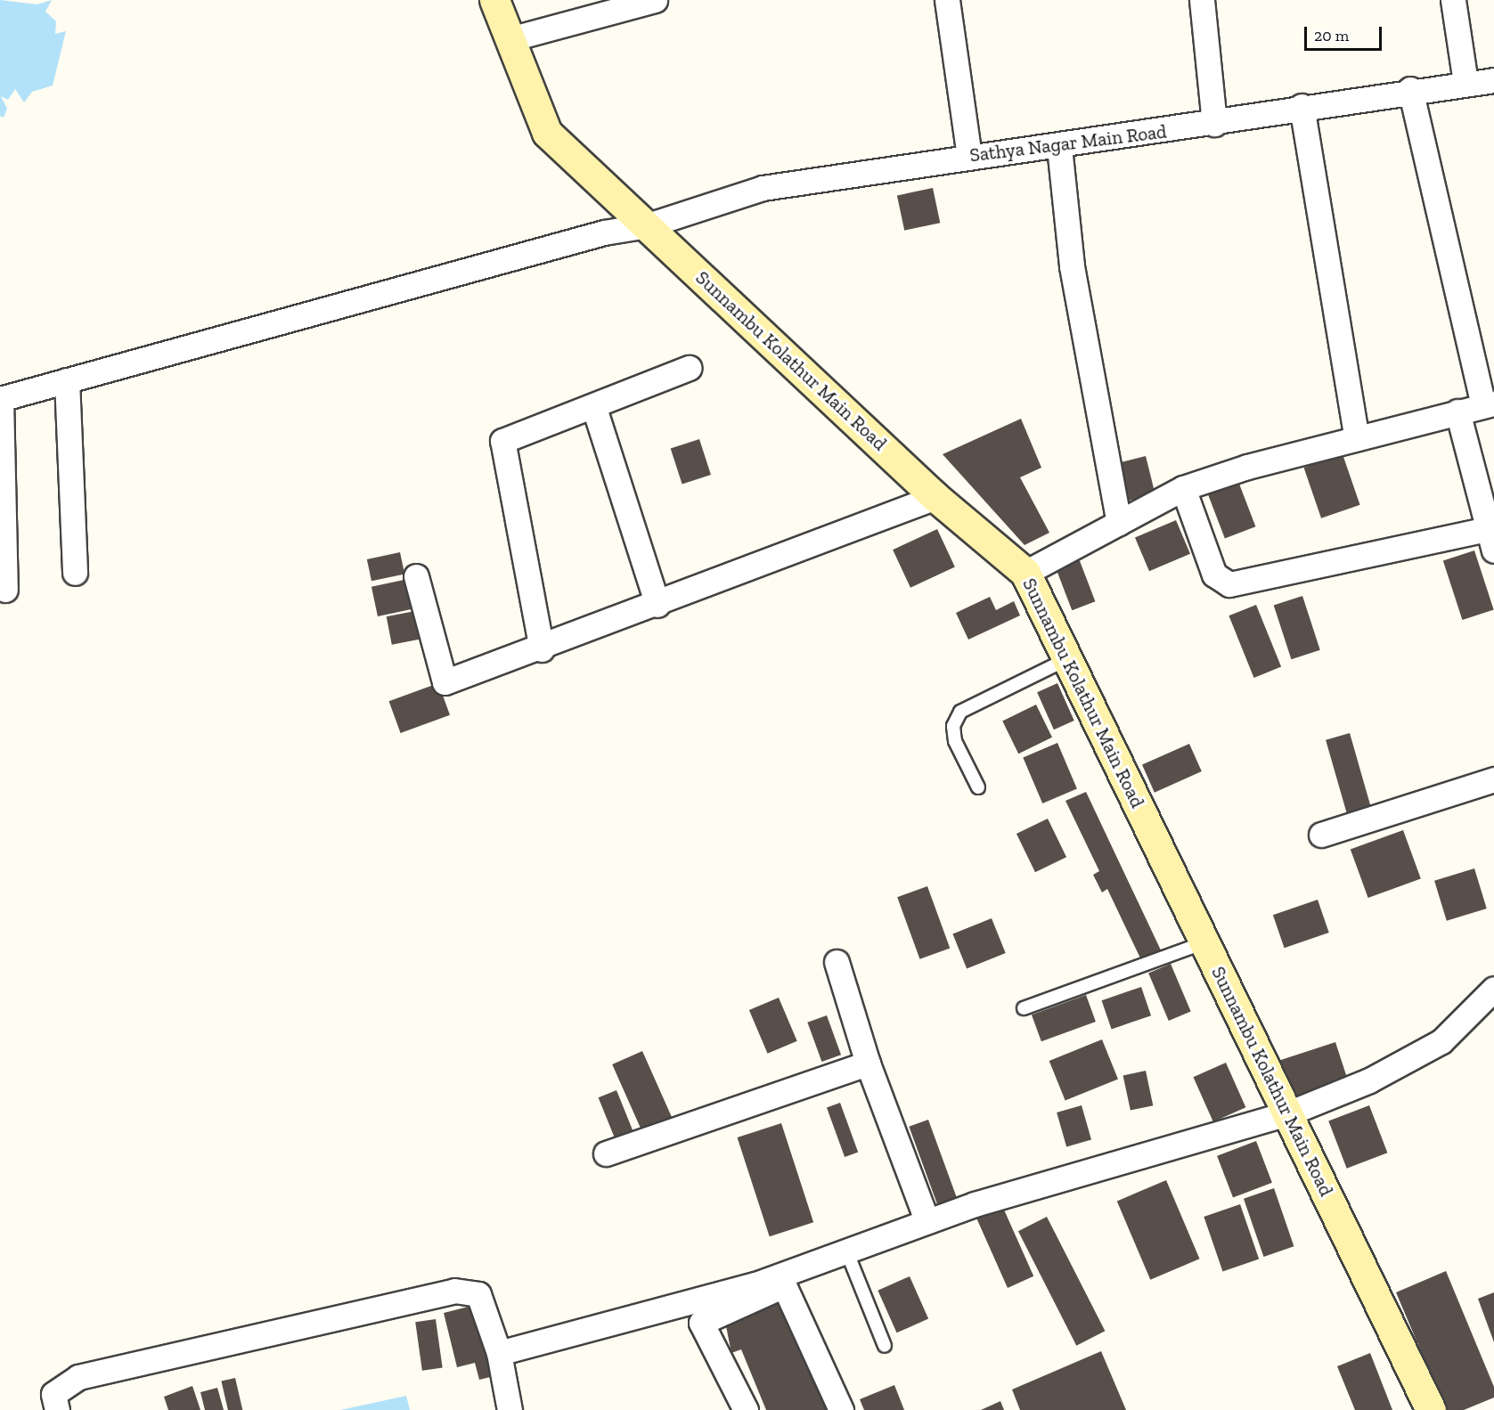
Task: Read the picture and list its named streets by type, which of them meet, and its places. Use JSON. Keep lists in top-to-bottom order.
{
  "streets": {
    "street": ["Sathya Nagar Main Road", "Sunnambu Kolathur Main Road"]
  },
  "crossings": [
    ["Sathya Nagar Main Road", "Sunnambu Kolathur Main Road"]
  ],
  "scale_bar": "20 m"
}
